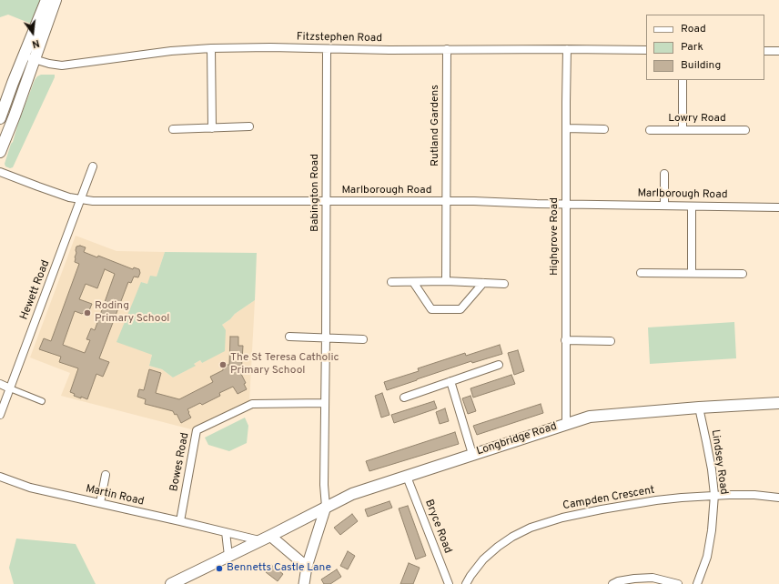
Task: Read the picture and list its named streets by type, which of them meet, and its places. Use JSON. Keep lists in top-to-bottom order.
{
  "streets": {
    "main road": ["Longbridge Road"],
    "street": [
      "Fitzstephen Road",
      "Lowry Road",
      "Rutland Gardens",
      "Marlborough Road",
      "Babington Road",
      "Highgrove Road",
      "Hewett Road",
      "Bowes Road",
      "Lindsey Road",
      "Martin Road",
      "Campden Crescent",
      "Bryce Road"
    ]
  },
  "crossings": [
    ["Fitzstephen Road", "Rutland Gardens"],
    ["Fitzstephen Road", "Babington Road"],
    ["Fitzstephen Road", "Highgrove Road"],
    ["Rutland Gardens", "Marlborough Road"],
    ["Marlborough Road", "Babington Road"],
    ["Marlborough Road", "Highgrove Road"],
    ["Marlborough Road", "Hewett Road"],
    ["Babington Road", "Longbridge Road"],
    ["Babington Road", "Bowes Road"],
    ["Highgrove Road", "Longbridge Road"],
    ["Longbridge Road", "Lindsey Road"],
    ["Longbridge Road", "Martin Road"],
    ["Longbridge Road", "Bryce Road"],
    ["Bowes Road", "Martin Road"],
    ["Lindsey Road", "Campden Crescent"]
  ],
  "places": ["Roding Primary School", "The St Teresa Catholic Primary School", "Bennetts Castle Lane"],
  "legend": ["Road", "Park", "Building"],
  "north": "bottom"
}
